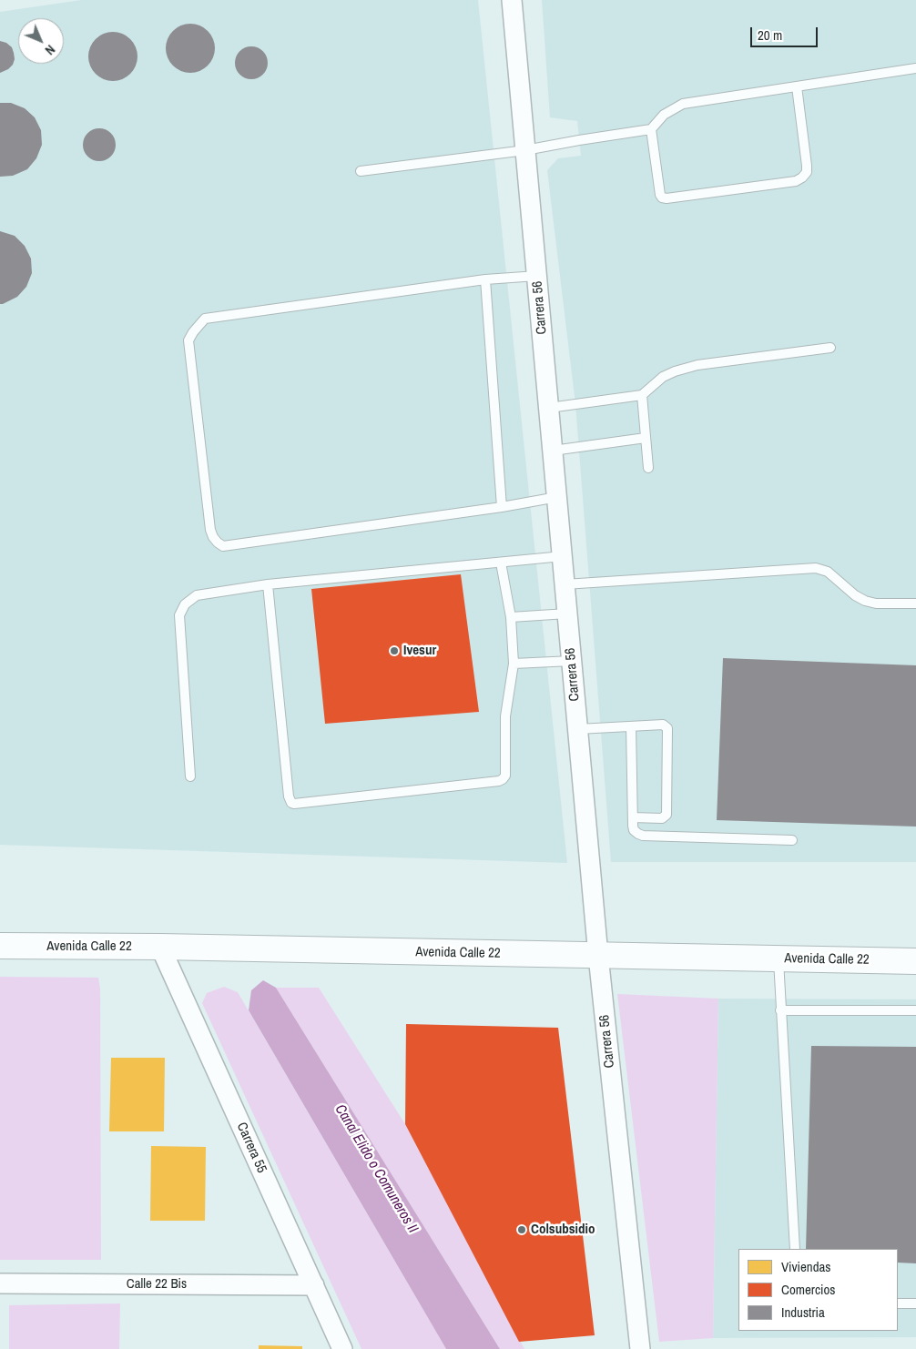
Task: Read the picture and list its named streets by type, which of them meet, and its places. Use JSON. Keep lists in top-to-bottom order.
{
  "streets": {
    "street": [
      "Carrera 56",
      "Avenida Calle 22",
      "Carrera 55",
      "Calle 22 Bis"
    ]
  },
  "crossings": [
    ["Carrera 56", "Avenida Calle 22"],
    ["Avenida Calle 22", "Carrera 55"],
    ["Carrera 55", "Calle 22 Bis"]
  ],
  "water": ["Canal Elido o Comuneros II"],
  "places": ["Ivesur", "Colsubsidio"],
  "legend": ["Viviendas", "Comercios", "Industria"],
  "scale_bar": "20 m",
  "north": "bottom right"
}
